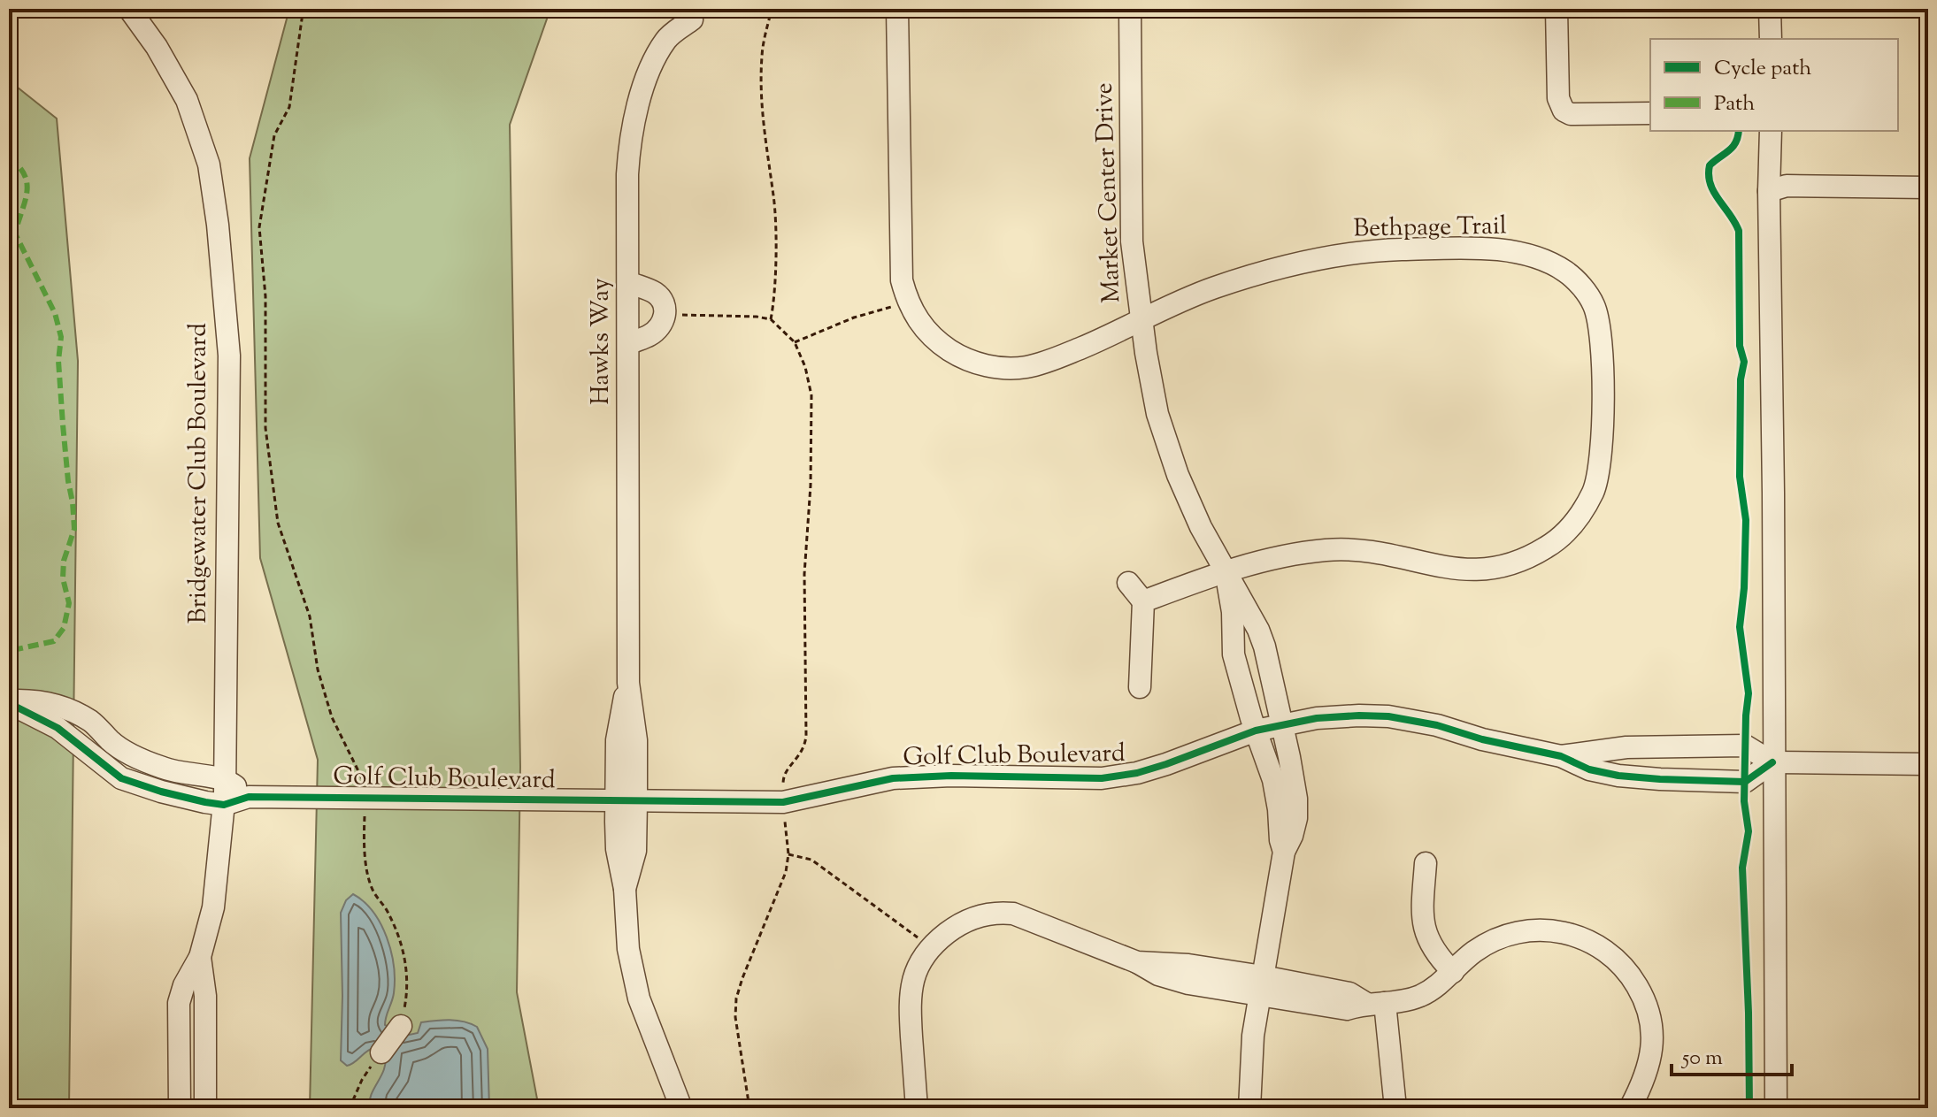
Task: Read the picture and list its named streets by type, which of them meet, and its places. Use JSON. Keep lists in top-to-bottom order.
{
  "streets": {
    "street": [
      "Market Center Drive",
      "Bethpage Trail",
      "Hawks Way",
      "Bridgewater Club Boulevard",
      "Golf Club Boulevard"
    ]
  },
  "crossings": [
    ["Market Center Drive", "Bethpage Trail"],
    ["Market Center Drive", "Golf Club Boulevard"],
    ["Hawks Way", "Golf Club Boulevard"],
    ["Bridgewater Club Boulevard", "Golf Club Boulevard"]
  ],
  "legend": ["Cycle path", "Path"],
  "scale_bar": "50 m"
}
